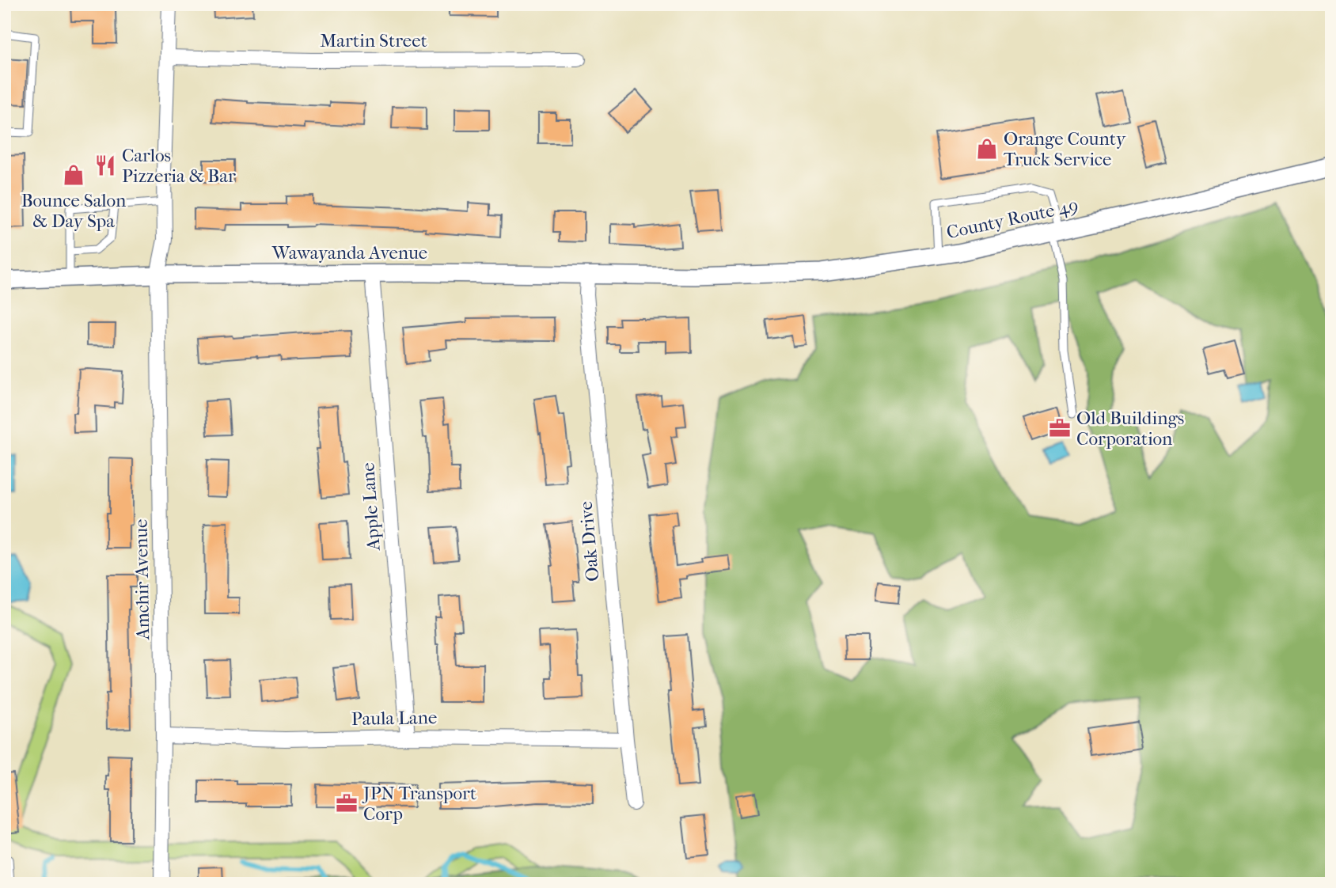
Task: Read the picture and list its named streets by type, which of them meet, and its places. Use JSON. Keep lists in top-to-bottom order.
{
  "streets": {
    "street": [
      "Martin Street",
      "County Route 49",
      "Wawayanda Avenue",
      "Apple Lane",
      "Oak Drive",
      "Amchir Avenue",
      "Paula Lane"
    ]
  },
  "crossings": [
    ["Martin Street", "Amchir Avenue"],
    ["County Route 49", "Wawayanda Avenue"],
    ["Wawayanda Avenue", "Apple Lane"],
    ["Wawayanda Avenue", "Oak Drive"],
    ["Wawayanda Avenue", "Amchir Avenue"],
    ["Apple Lane", "Paula Lane"],
    ["Oak Drive", "Paula Lane"],
    ["Amchir Avenue", "Paula Lane"]
  ],
  "places": {
    "shop": ["Orange County Truck Service", "Bounce Salon & Day Spa"],
    "restaurant": ["Carlos Pizzeria & Bar"],
    "office": ["Old Buildings Corporation", "JPN Transport Corp"]
  }
}
